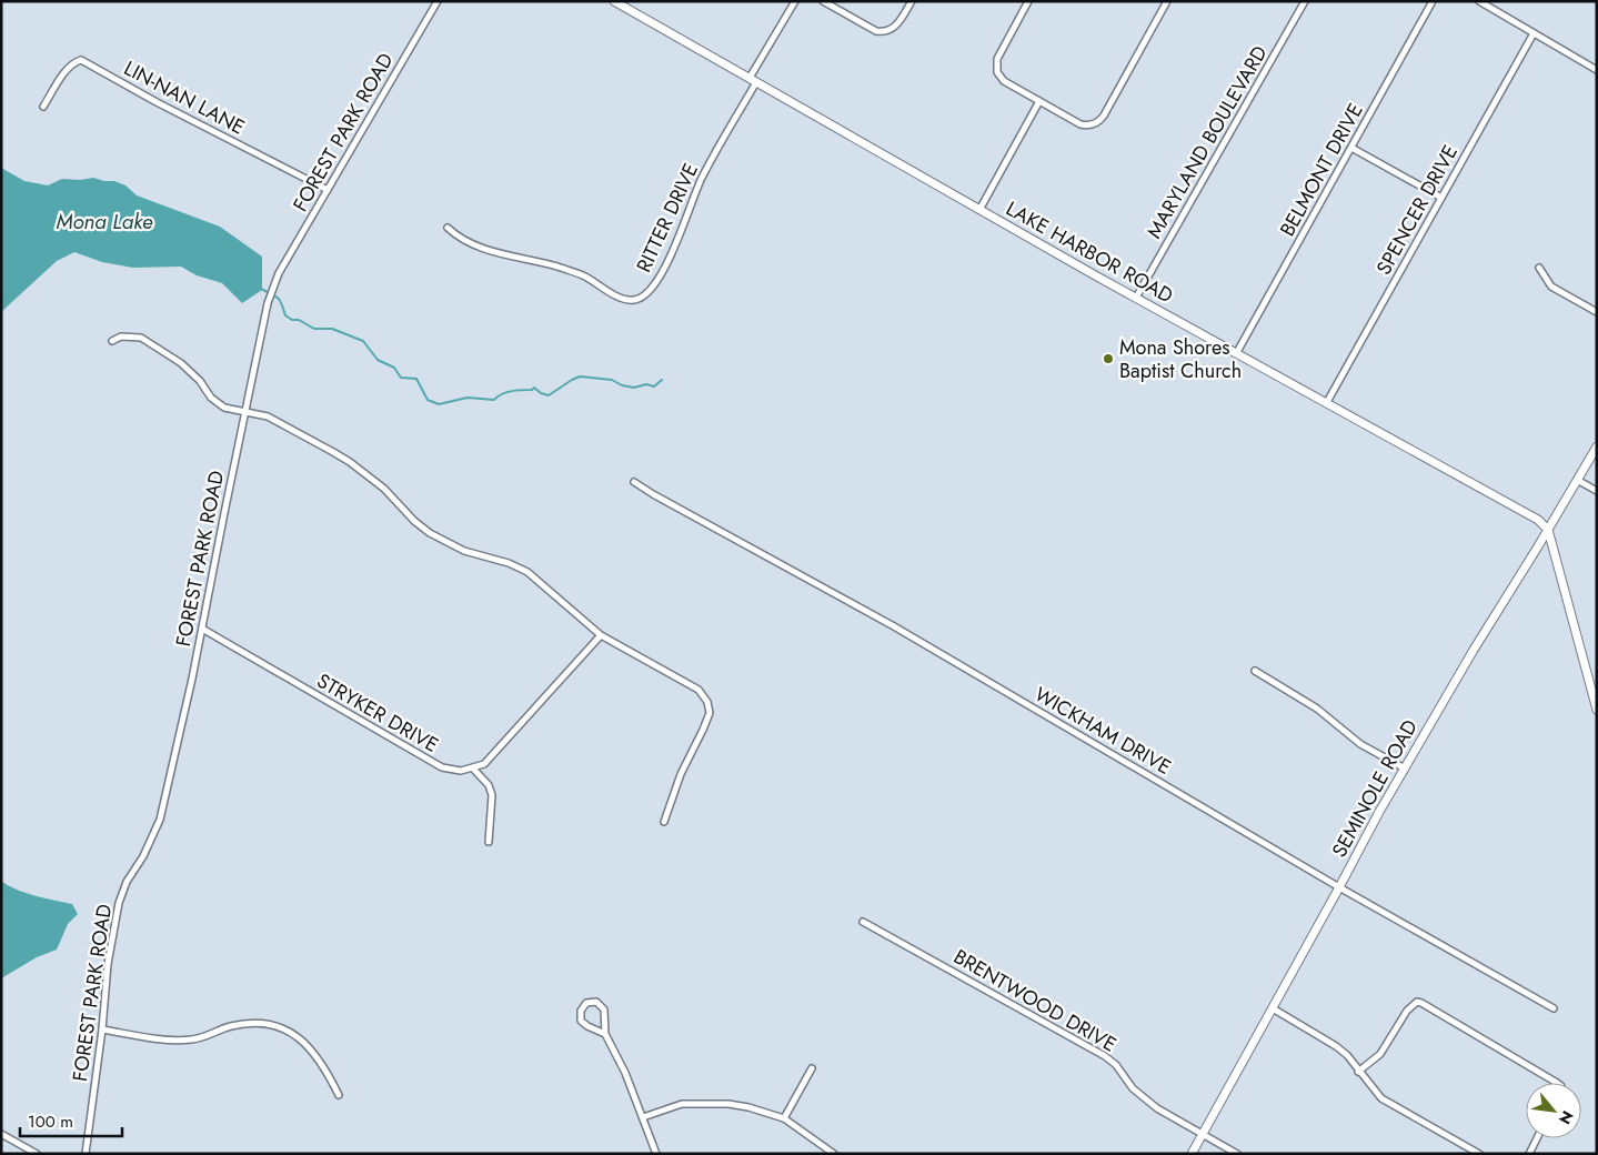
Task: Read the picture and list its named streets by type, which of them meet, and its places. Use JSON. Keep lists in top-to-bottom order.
{
  "streets": {
    "street": [
      "LIN-NAN LANE",
      "FOREST PARK ROAD",
      "MARYLAND BOULEVARD",
      "BELMONT DRIVE",
      "SPENCER DRIVE",
      "RITTER DRIVE",
      "LAKE HARBOR ROAD",
      "STRYKER DRIVE",
      "WICKHAM DRIVE",
      "SEMINOLE ROAD",
      "BRENTWOOD DRIVE"
    ]
  },
  "crossings": [
    ["LIN-NAN LANE", "FOREST PARK ROAD"],
    ["FOREST PARK ROAD", "STRYKER DRIVE"],
    ["MARYLAND BOULEVARD", "LAKE HARBOR ROAD"],
    ["BELMONT DRIVE", "LAKE HARBOR ROAD"],
    ["SPENCER DRIVE", "LAKE HARBOR ROAD"],
    ["RITTER DRIVE", "LAKE HARBOR ROAD"],
    ["LAKE HARBOR ROAD", "SEMINOLE ROAD"],
    ["WICKHAM DRIVE", "SEMINOLE ROAD"],
    ["SEMINOLE ROAD", "BRENTWOOD DRIVE"]
  ],
  "water": ["Mona Lake"],
  "places": ["Mona Shores Baptist Church"],
  "scale_bar": "100 m",
  "north": "bottom right"
}
